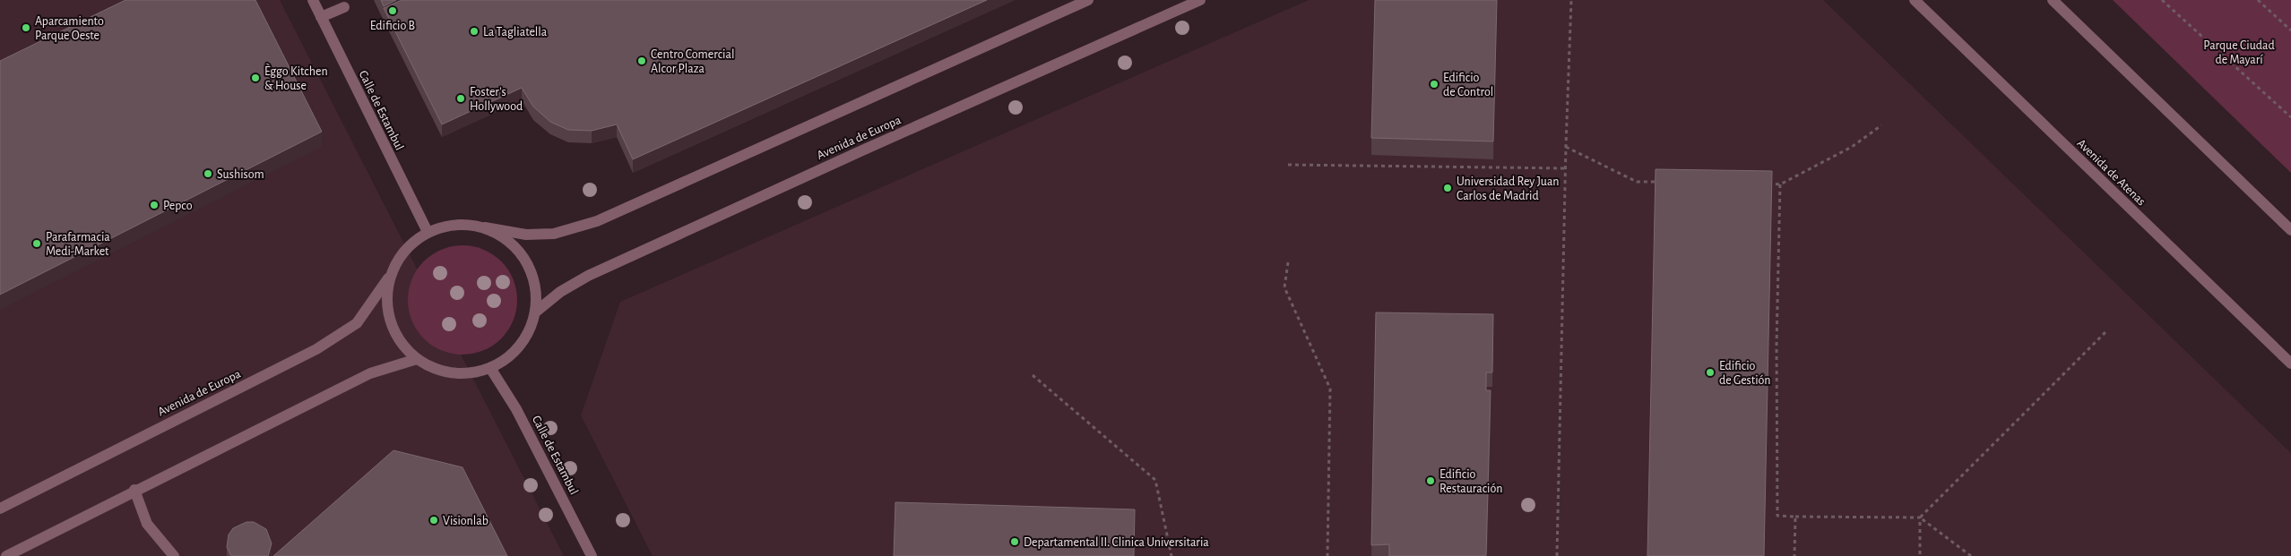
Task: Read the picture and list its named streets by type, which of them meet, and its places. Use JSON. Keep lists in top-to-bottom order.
{
  "streets": {
    "street": ["Calle de Estambul", "Avenida de Europa", "Avenida de Atenas"]
  },
  "crossings": [
    ["Calle de Estambul", "Avenida de Europa"]
  ],
  "parks": ["Parque Ciudad de Mayarí"],
  "places": [
    "Edificio B",
    "Aparcamiento Parque Oeste",
    "La Tagliatella",
    "Centro Comercial Alcor Plaza",
    "Èggo Kitchen & House",
    "Edificio de Control",
    "Foster's Hollywood",
    "Sushisom",
    "Universidad Rey Juan Carlos de Madrid",
    "Pepco",
    "Parafarmacia Medi-Market",
    "Edificio de Gestión",
    "Edificio Restauración",
    "Visionlab",
    "Departamental II. Clinica Universitaria"
  ]
}
